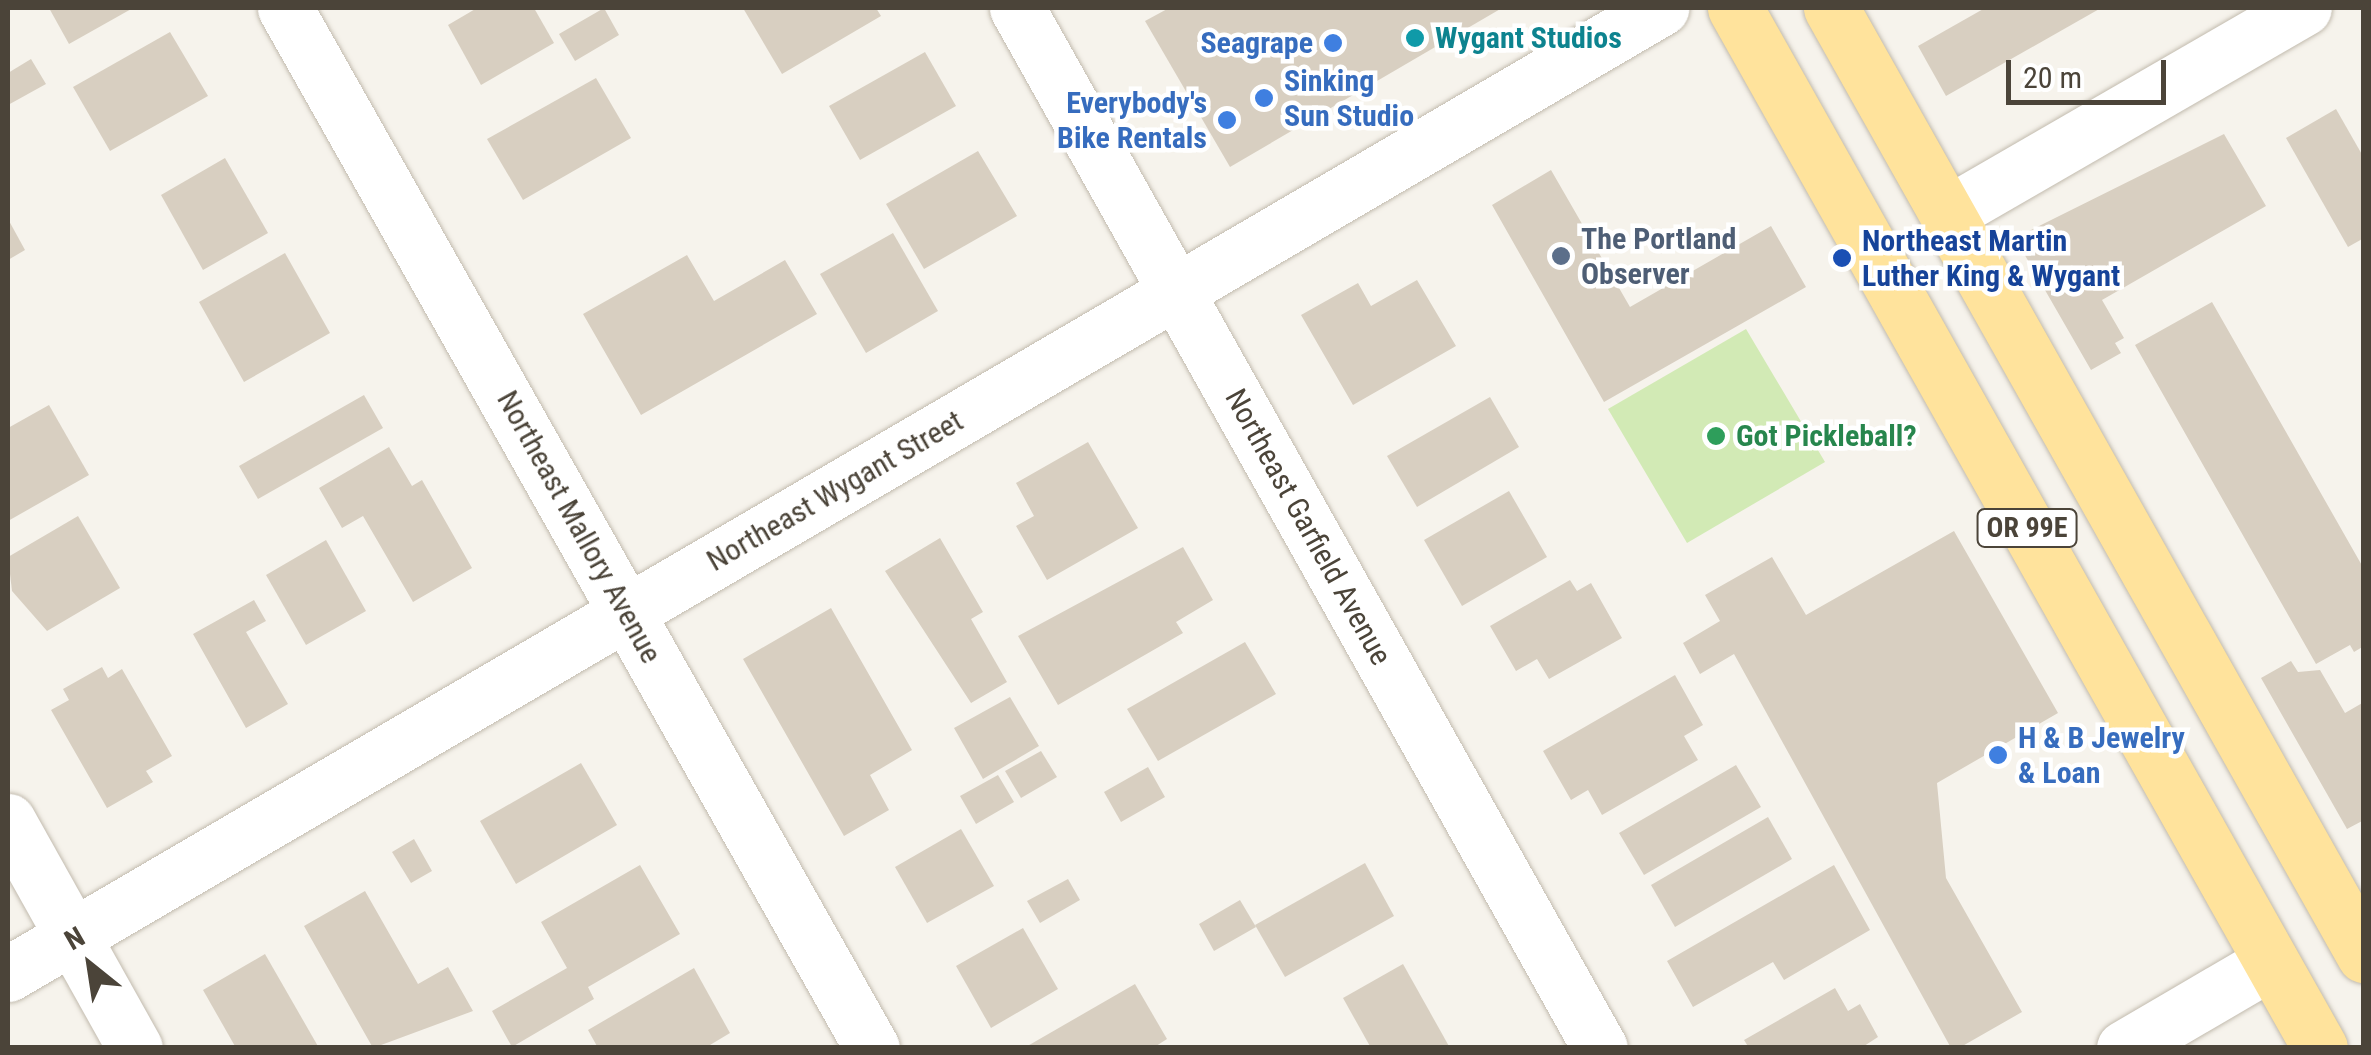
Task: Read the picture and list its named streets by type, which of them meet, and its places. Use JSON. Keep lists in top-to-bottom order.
{
  "streets": {
    "main road": ["OR 99E"],
    "street": ["Northeast Wygant Street", "Northeast Mallory Avenue", "Northeast Garfield Avenue"]
  },
  "crossings": [
    ["Northeast Wygant Street", "Northeast Mallory Avenue"],
    ["Northeast Wygant Street", "Northeast Garfield Avenue"]
  ],
  "places": [
    "Wygant Studios",
    "Seagrape",
    "Sinking Sun Studio",
    "Everybody's Bike Rentals",
    "The Portland Observer",
    "Northeast Martin Luther King & Wygant",
    "Got Pickleball?",
    "H & B Jewelry & Loan"
  ],
  "scale_bar": "20 m",
  "north": "top left"
}
